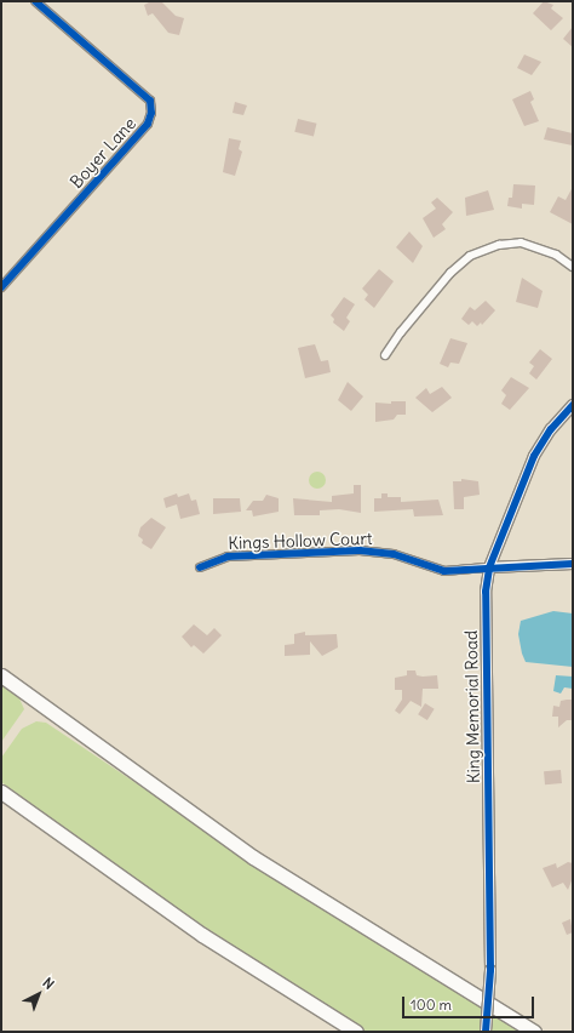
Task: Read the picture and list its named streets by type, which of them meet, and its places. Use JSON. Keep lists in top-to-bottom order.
{
  "streets": {
    "street": ["Boyer Lane", "Kings Hollow Court", "King Memorial Road"]
  },
  "crossings": [
    ["Kings Hollow Court", "King Memorial Road"]
  ],
  "scale_bar": "100 m",
  "north": "top right"
}
